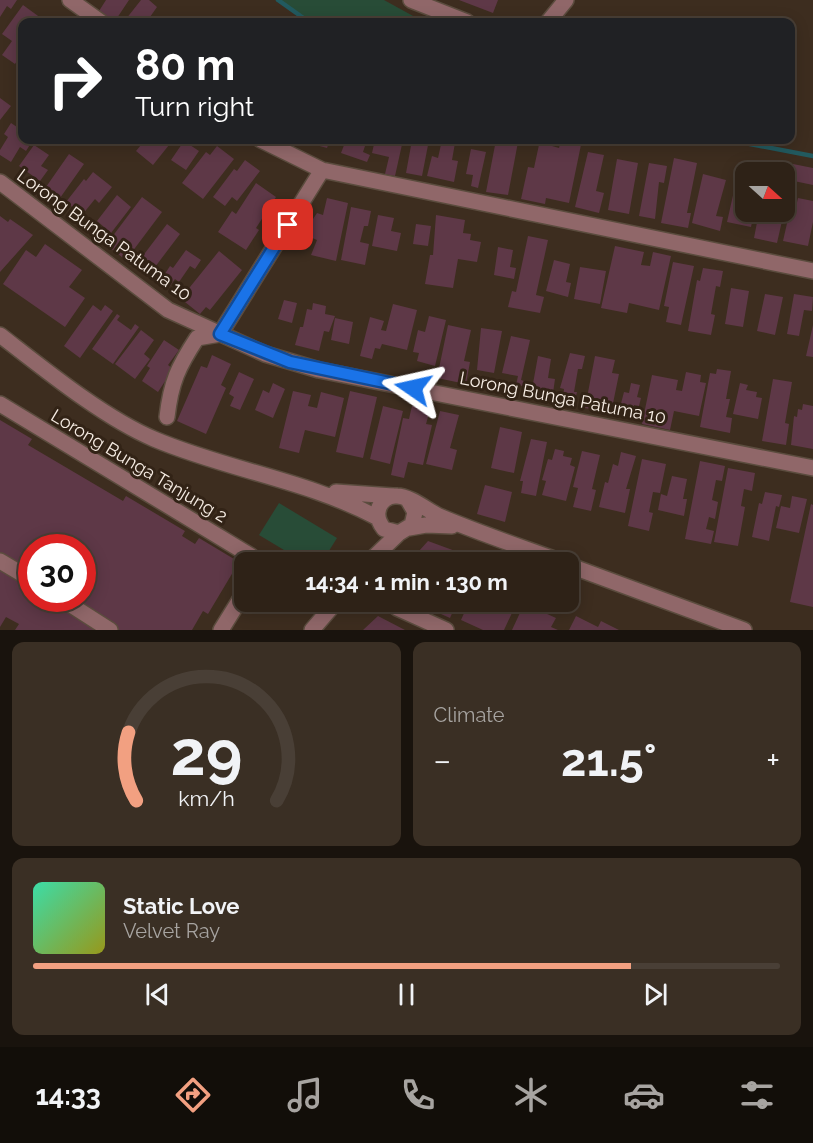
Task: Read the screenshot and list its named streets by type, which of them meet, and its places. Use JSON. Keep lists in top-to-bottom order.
{
  "streets": {
    "street": ["Lorong Bunga Patuma 10", "Lorong Bunga Tanjung 2"]
  },
  "north": "right",
  "page": {
    "turn": ["80 m", "Turn right"],
    "limit": "30",
    "trip": "14:34 · 1 min · 130 m",
    "tile": "Climate",
    "heat": ["−", "21.5°", "+"],
    "song": ["Static Love", "Velvet Ray"],
    "tabs": "14:33",
    "gauge": ["29", "km/h"]
  }
}
